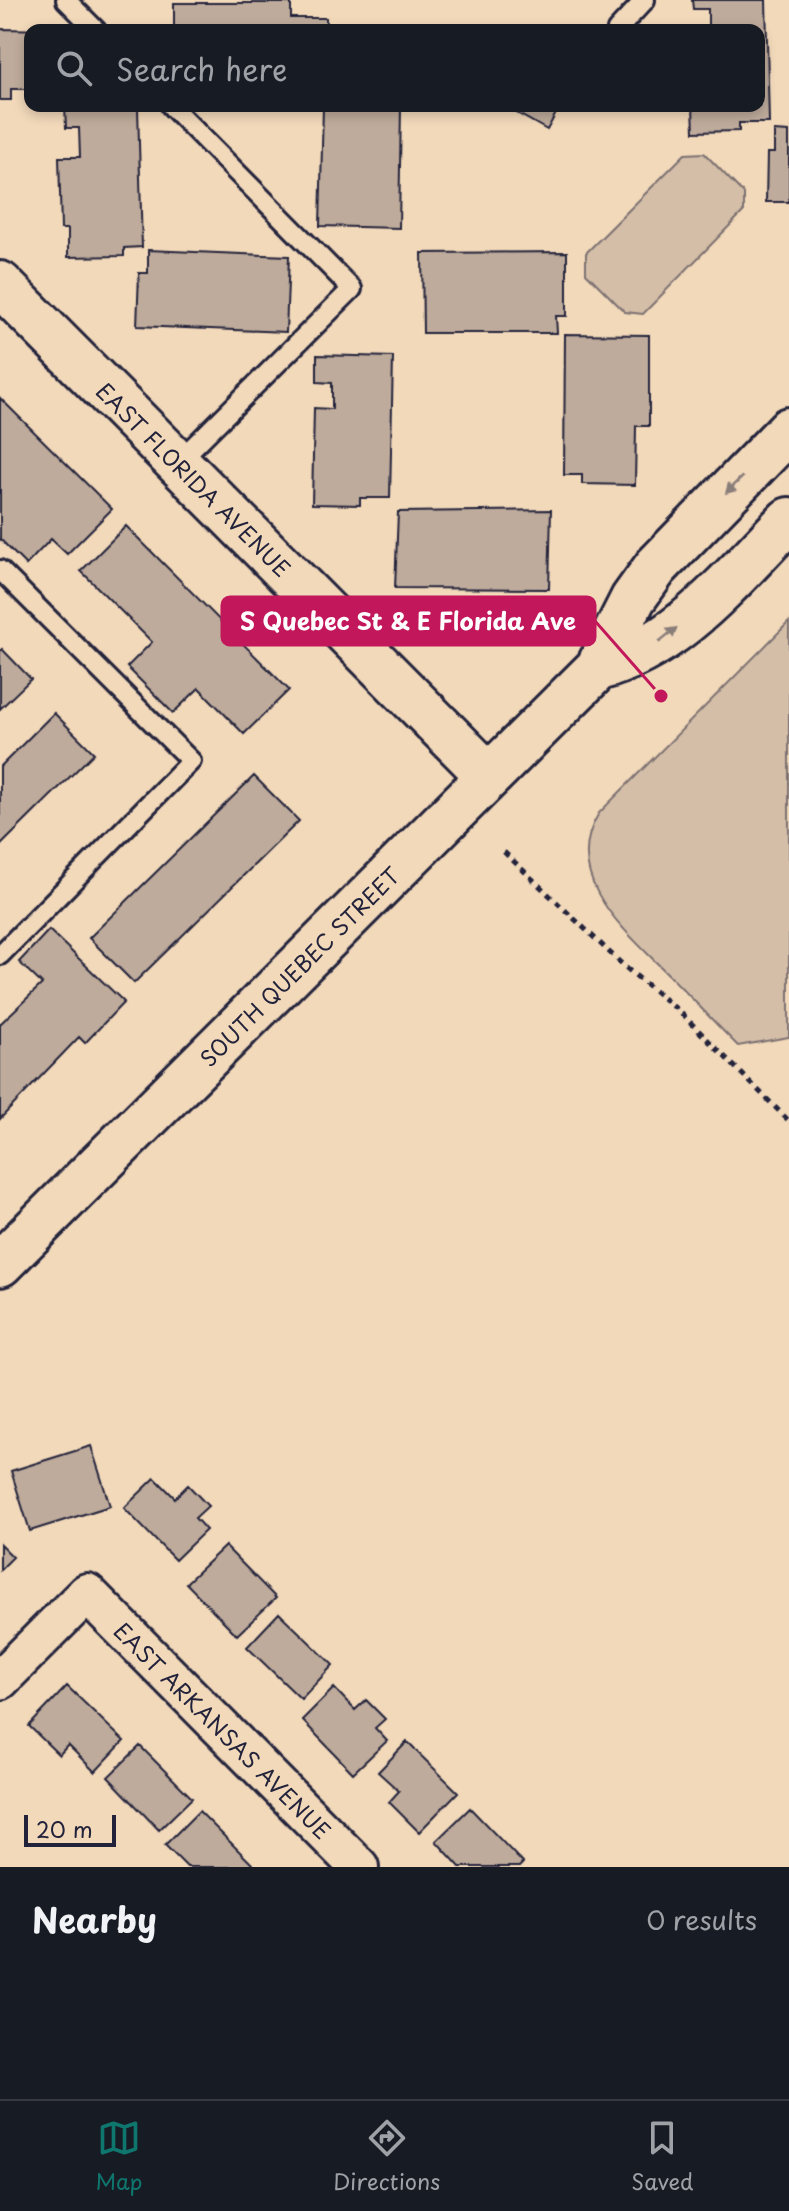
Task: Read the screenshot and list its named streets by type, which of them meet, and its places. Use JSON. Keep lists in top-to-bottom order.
{
  "streets": {
    "main road": ["EAST FLORIDA AVENUE", "SOUTH QUEBEC STREET"],
    "street": ["EAST ARKANSAS AVENUE"]
  },
  "crossings": [
    ["EAST FLORIDA AVENUE", "SOUTH QUEBEC STREET"]
  ],
  "places": ["S Quebec St & E Florida Ave"],
  "scale_bar": "20 m",
  "page": {
    "search": "Search here",
    "scale": "20 m",
    "heading": ["Nearby", "0 results"],
    "nav": ["Map", "Directions", "Saved"]
  }
}
